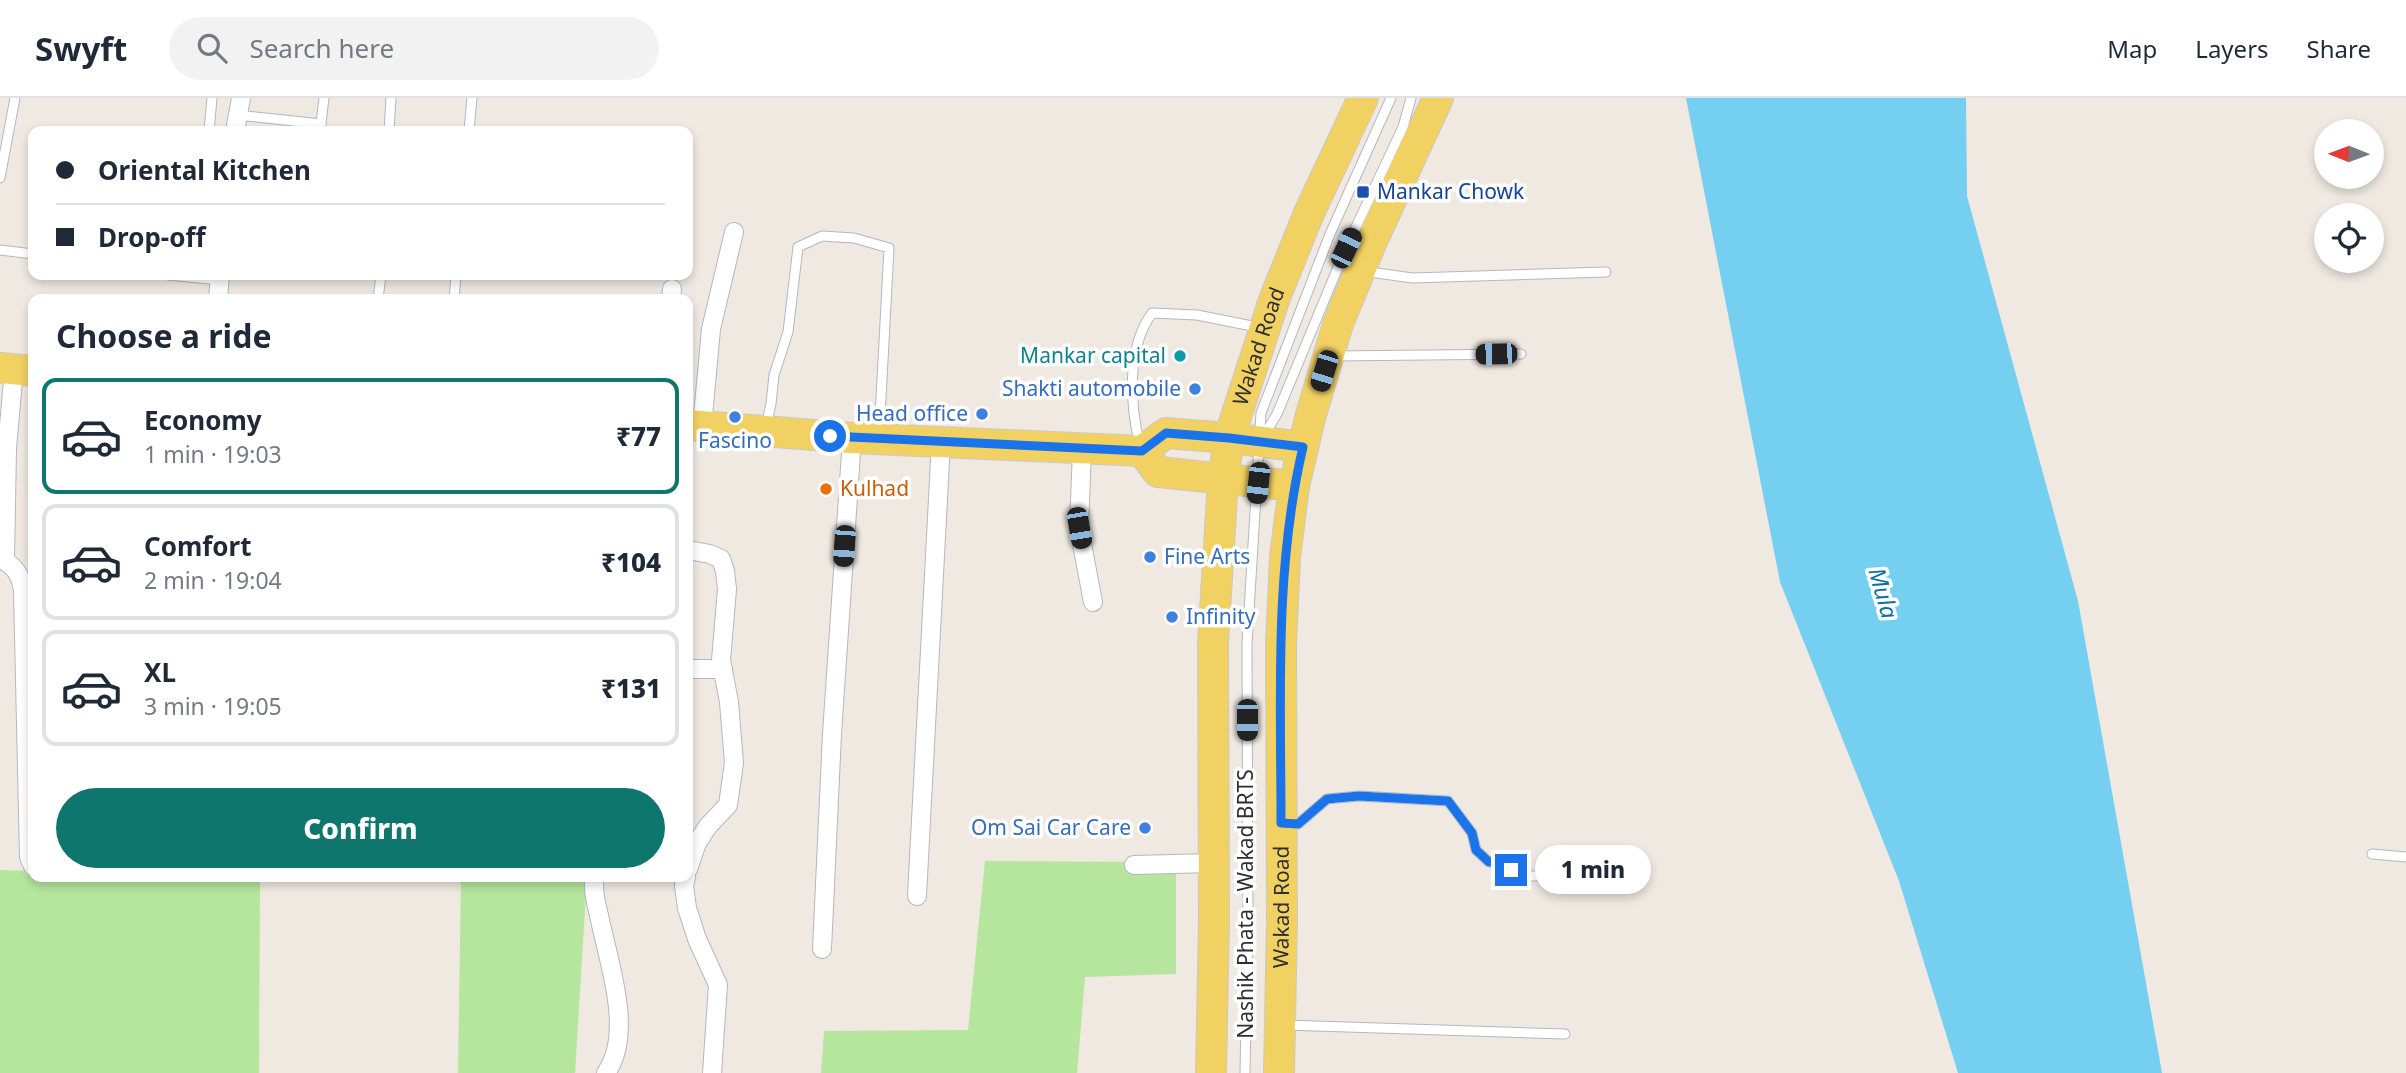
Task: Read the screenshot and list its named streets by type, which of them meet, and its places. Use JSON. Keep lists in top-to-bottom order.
{
  "streets": {
    "main road": ["Wakad Road"],
    "lane": ["Nashik Phata - Wakad BRTS"]
  },
  "water": ["Mula"],
  "places": {
    "transit": ["Mankar Chowk"],
    "other": [
      "Mankar capital",
      "Shakti automobile",
      "Head office",
      "Fascino",
      "Kulhad",
      "Fine Arts",
      "Infinity",
      "Om Sai Car Care"
    ]
  },
  "north": "left",
  "page": {
    "header": "Swyft",
    "search": "Search here",
    "nav": ["Map", "Layers", "Share"],
    "banner": ["Oriental Kitchen", "Drop-off"],
    "heading": "Choose a ride",
    "list": [
      {
        "name": "Economy",
        "note": "1 min · 19:03",
        "value": "₹77"
      },
      {
        "name": "Comfort",
        "note": "2 min · 19:04",
        "value": "₹104"
      },
      {
        "name": "XL",
        "note": "3 min · 19:05",
        "value": "₹131"
      }
    ],
    "buttons": "Confirm",
    "bubble": "1 min"
  }
}
